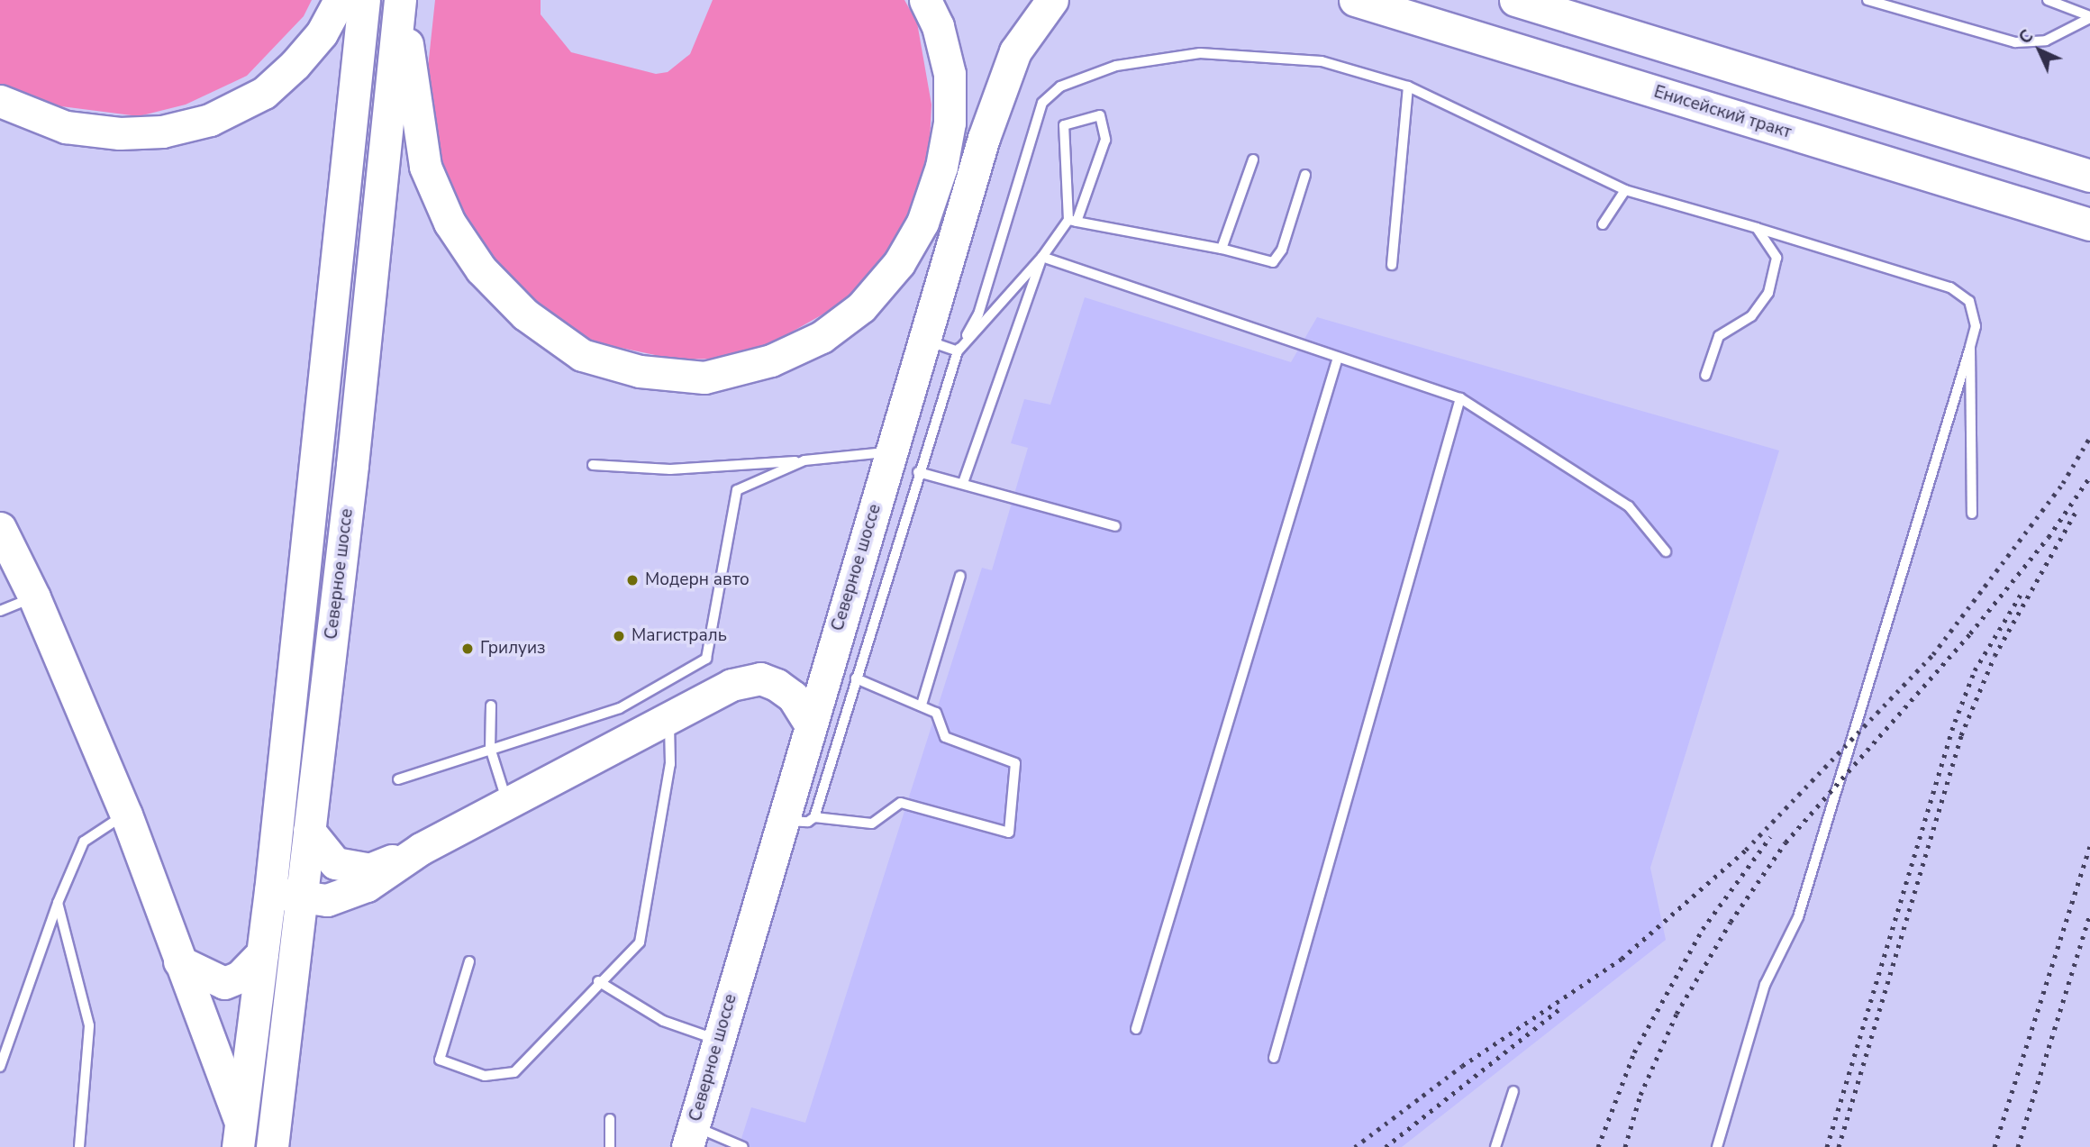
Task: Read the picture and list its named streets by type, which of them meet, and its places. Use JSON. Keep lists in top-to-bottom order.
{
  "streets": {
    "main road": ["Енисейский тракт", "Северное шоссе"]
  },
  "places": ["Модерн авто", "Магистраль", "Грилуиз"],
  "north": "top left"
}
